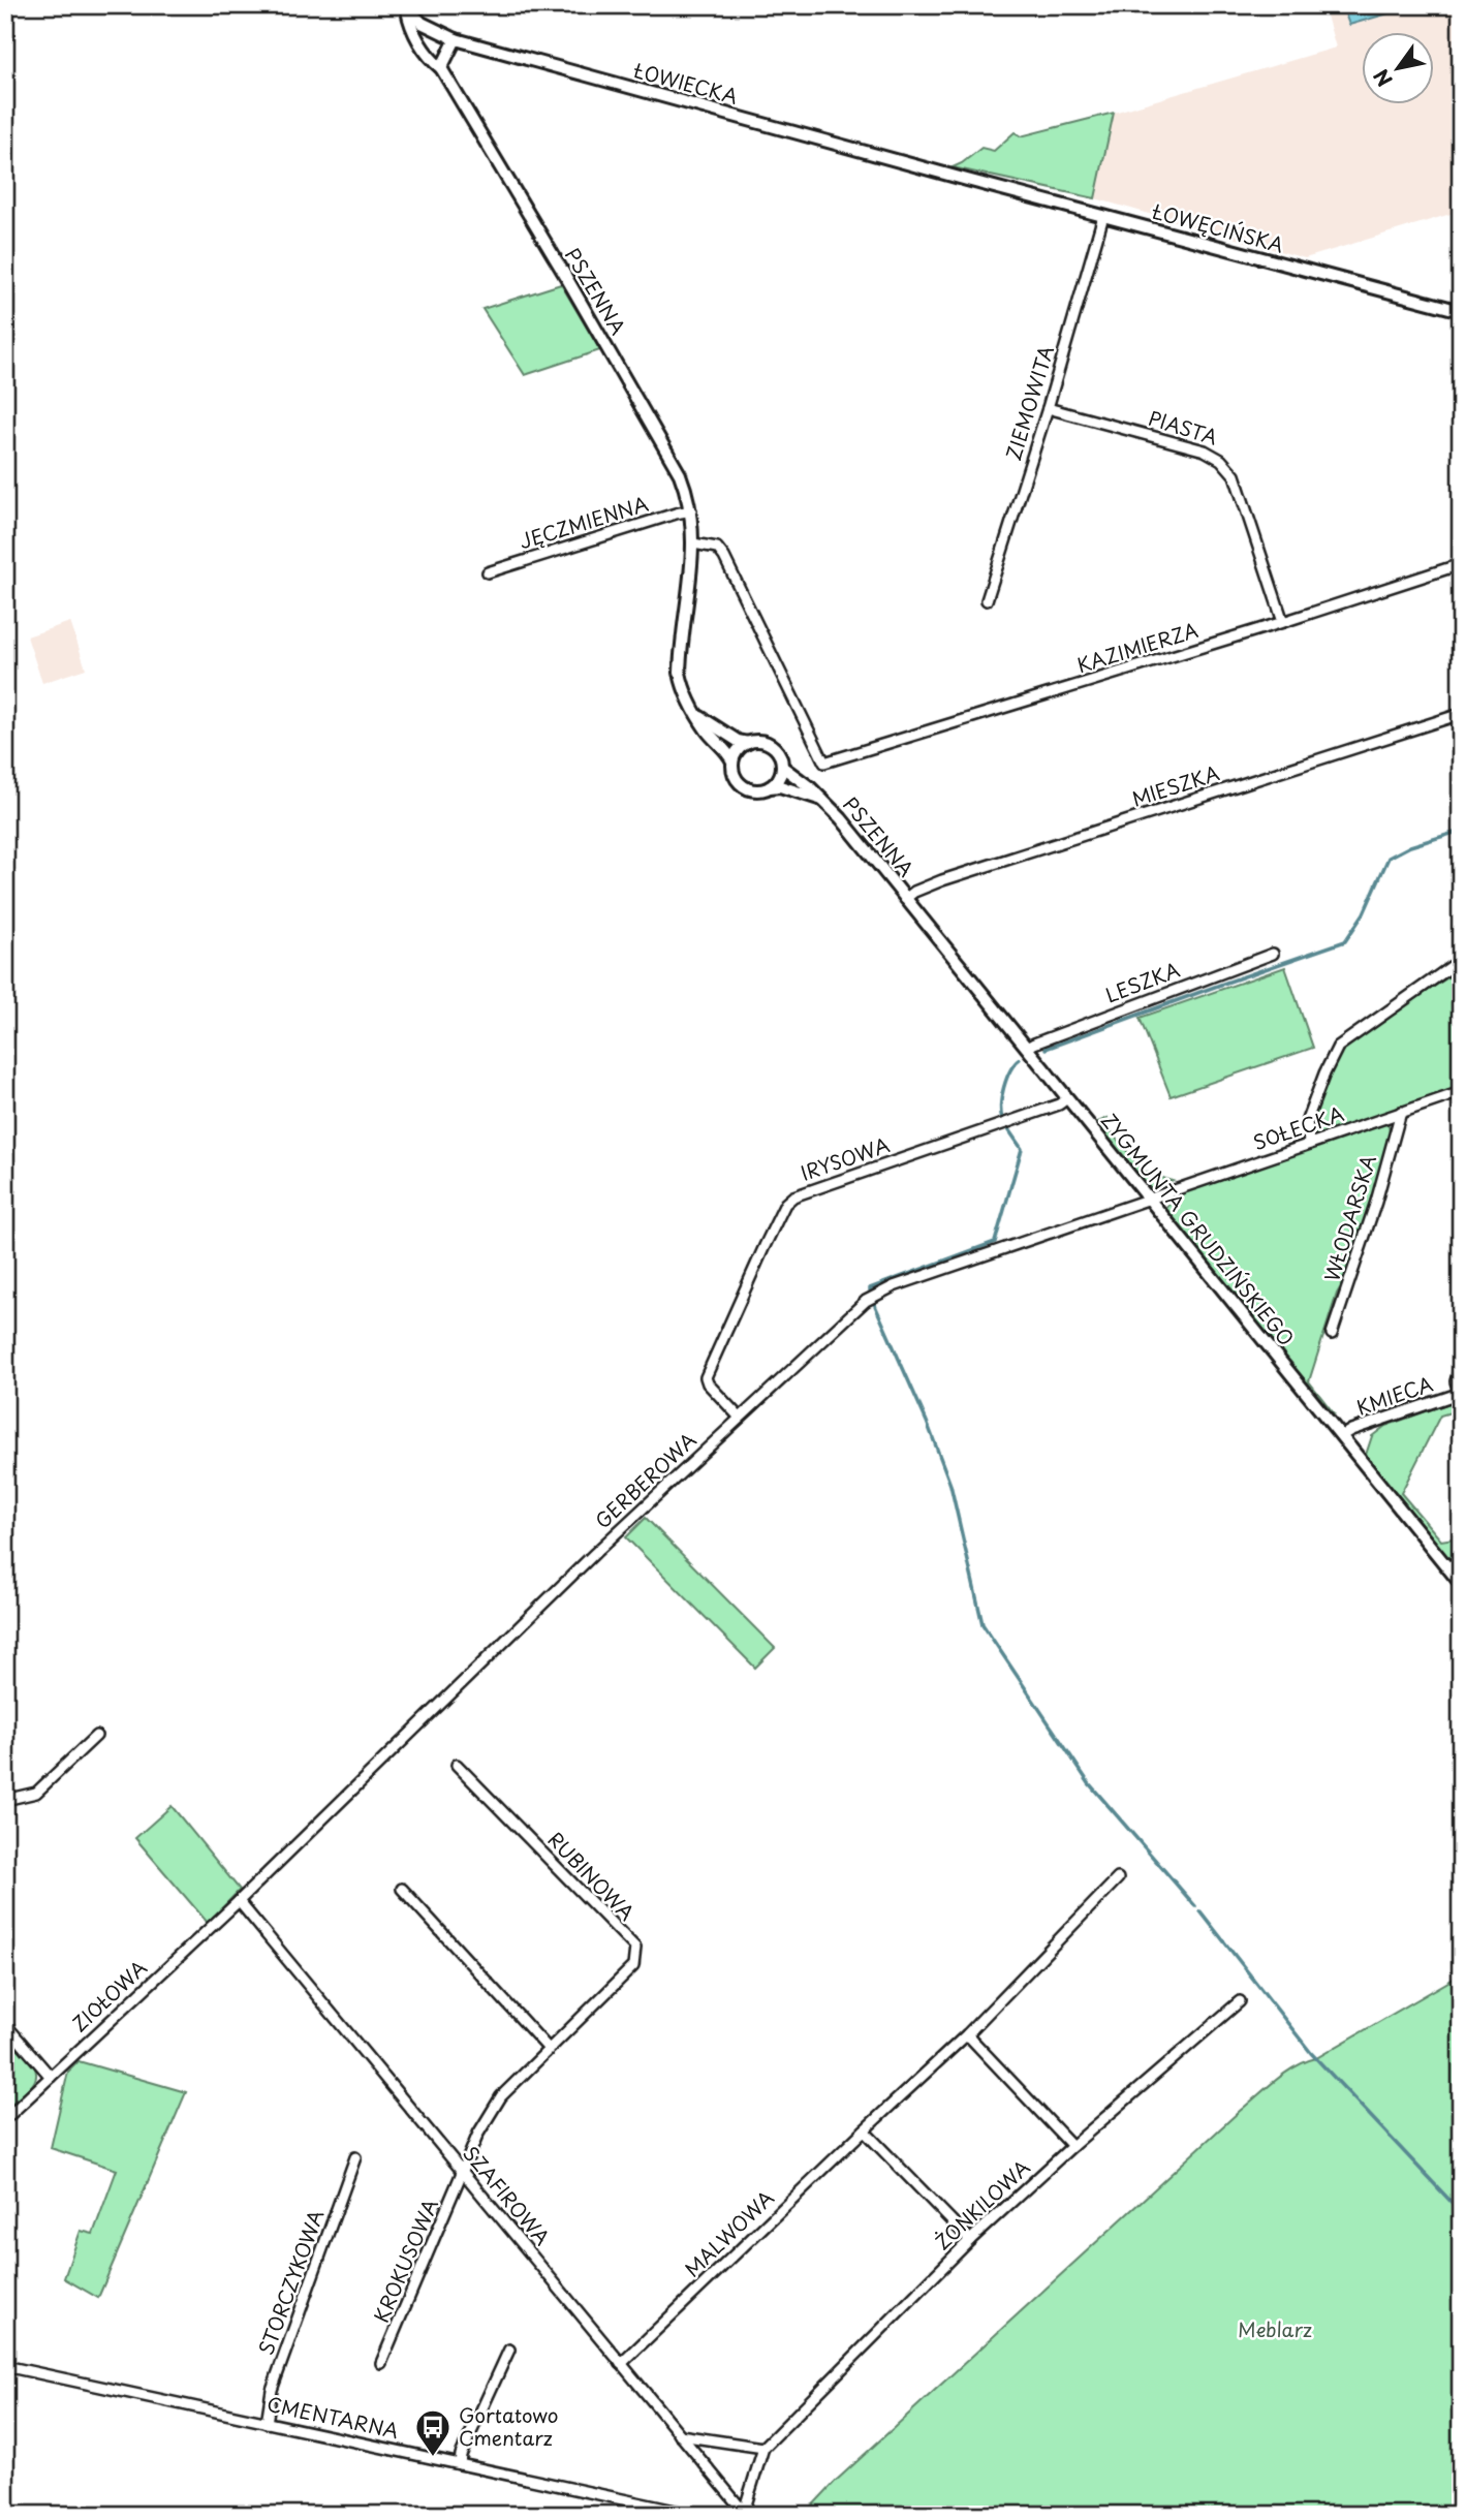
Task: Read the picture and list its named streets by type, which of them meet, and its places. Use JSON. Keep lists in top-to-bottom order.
{
  "streets": {
    "street": [
      "ŁOWIECKA",
      "ŁOWĘCIŃSKA",
      "PSZENNA",
      "ZIEMOWITA",
      "PIASTA",
      "JĘCZMIENNA",
      "KAZIMIERZA",
      "MIESZKA",
      "LESZKA",
      "SOŁECKA",
      "IRYSOWA",
      "WŁODARSKA",
      "ZYGMUNTA GRUDZIŃSKIEGO",
      "KMIECA",
      "GERBEROWA",
      "RUBINOWA",
      "ZIOŁOWA",
      "SZAFIROWA",
      "ŻONKILOWA",
      "MALWOWA",
      "KROKUSOWA",
      "STORCZYKOWA",
      "CMENTARNA"
    ]
  },
  "crossings": [
    ["ŁOWIECKA", "ŁOWĘCIŃSKA"],
    ["ŁOWIECKA", "PSZENNA"],
    ["ŁOWĘCIŃSKA", "ZIEMOWITA"],
    ["PSZENNA", "JĘCZMIENNA"],
    ["PSZENNA", "KAZIMIERZA"],
    ["PSZENNA", "MIESZKA"],
    ["PSZENNA", "ZYGMUNTA GRUDZIŃSKIEGO"],
    ["ZIEMOWITA", "PIASTA"],
    ["PIASTA", "KAZIMIERZA"],
    ["MIESZKA", "ZYGMUNTA GRUDZIŃSKIEGO"],
    ["LESZKA", "ZYGMUNTA GRUDZIŃSKIEGO"],
    ["SOŁECKA", "WŁODARSKA"],
    ["SOŁECKA", "ZYGMUNTA GRUDZIŃSKIEGO"],
    ["SOŁECKA", "GERBEROWA"],
    ["IRYSOWA", "ZYGMUNTA GRUDZIŃSKIEGO"],
    ["IRYSOWA", "GERBEROWA"],
    ["ZYGMUNTA GRUDZIŃSKIEGO", "KMIECA"],
    ["ZYGMUNTA GRUDZIŃSKIEGO", "GERBEROWA"],
    ["GERBEROWA", "ZIOŁOWA"],
    ["GERBEROWA", "SZAFIROWA"],
    ["RUBINOWA", "SZAFIROWA"],
    ["RUBINOWA", "KROKUSOWA"],
    ["ZIOŁOWA", "SZAFIROWA"],
    ["SZAFIROWA", "ŻONKILOWA"],
    ["SZAFIROWA", "MALWOWA"],
    ["SZAFIROWA", "KROKUSOWA"],
    ["STORCZYKOWA", "CMENTARNA"]
  ],
  "parks": ["Meblarz"],
  "places": {
    "bus stop": ["Gortatowo Cmentarz"]
  },
  "north": "bottom left"
}
